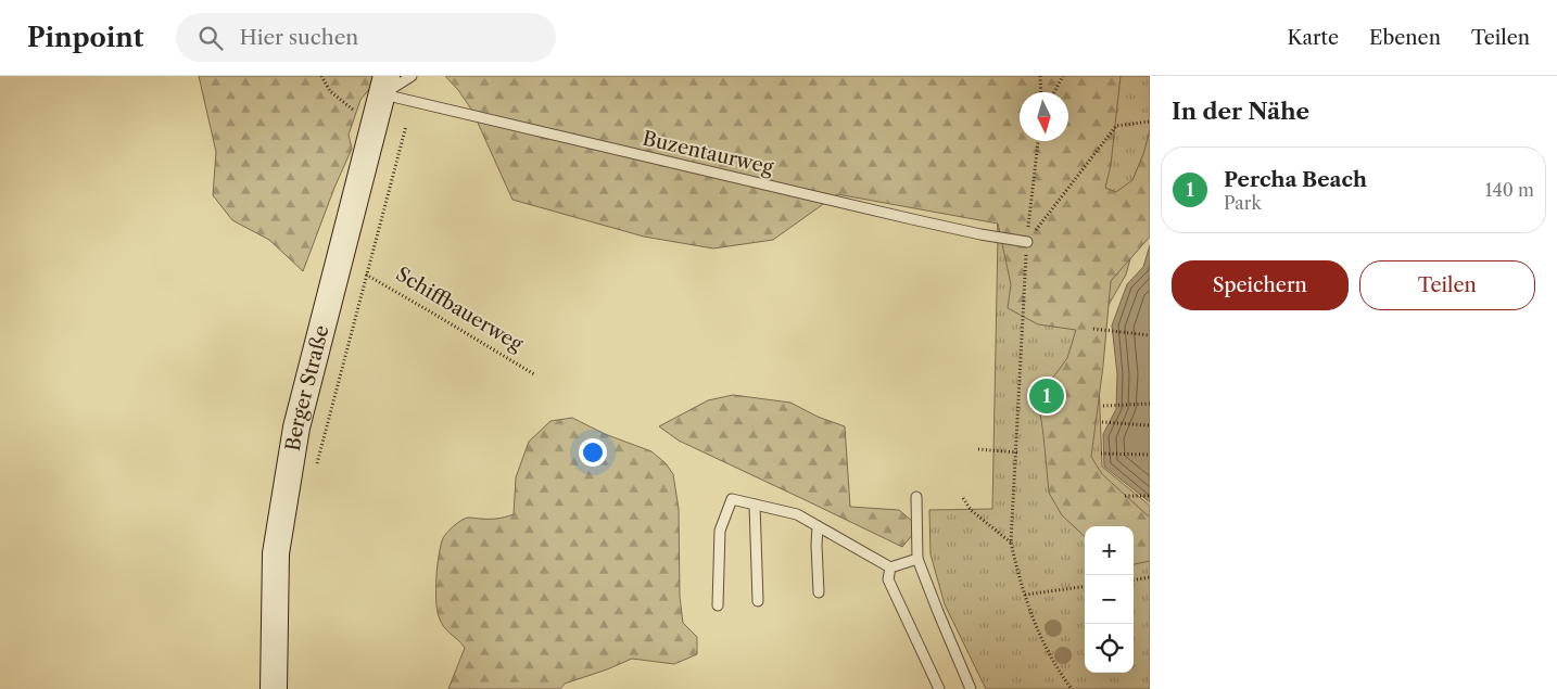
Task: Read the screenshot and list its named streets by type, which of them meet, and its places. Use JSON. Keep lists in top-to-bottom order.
{
  "streets": {
    "main road": ["Berger Straße"],
    "lane": ["Buzentaurweg"],
    "path": ["Schiffbauerweg"]
  },
  "crossings": [
    ["Buzentaurweg", "Berger Straße"]
  ],
  "north": "bottom",
  "page": {
    "header": "Pinpoint",
    "search": "Hier suchen",
    "nav": ["Karte", "Ebenen", "Teilen"],
    "heading": "In der Nähe",
    "list": [
      {
        "mark": "1",
        "name": "Percha Beach",
        "note": "Park",
        "value": "140 m"
      }
    ],
    "buttons": ["Speichern", "Teilen"],
    "pins": "1",
    "map_buttons": ["+", "−"]
  }
}
